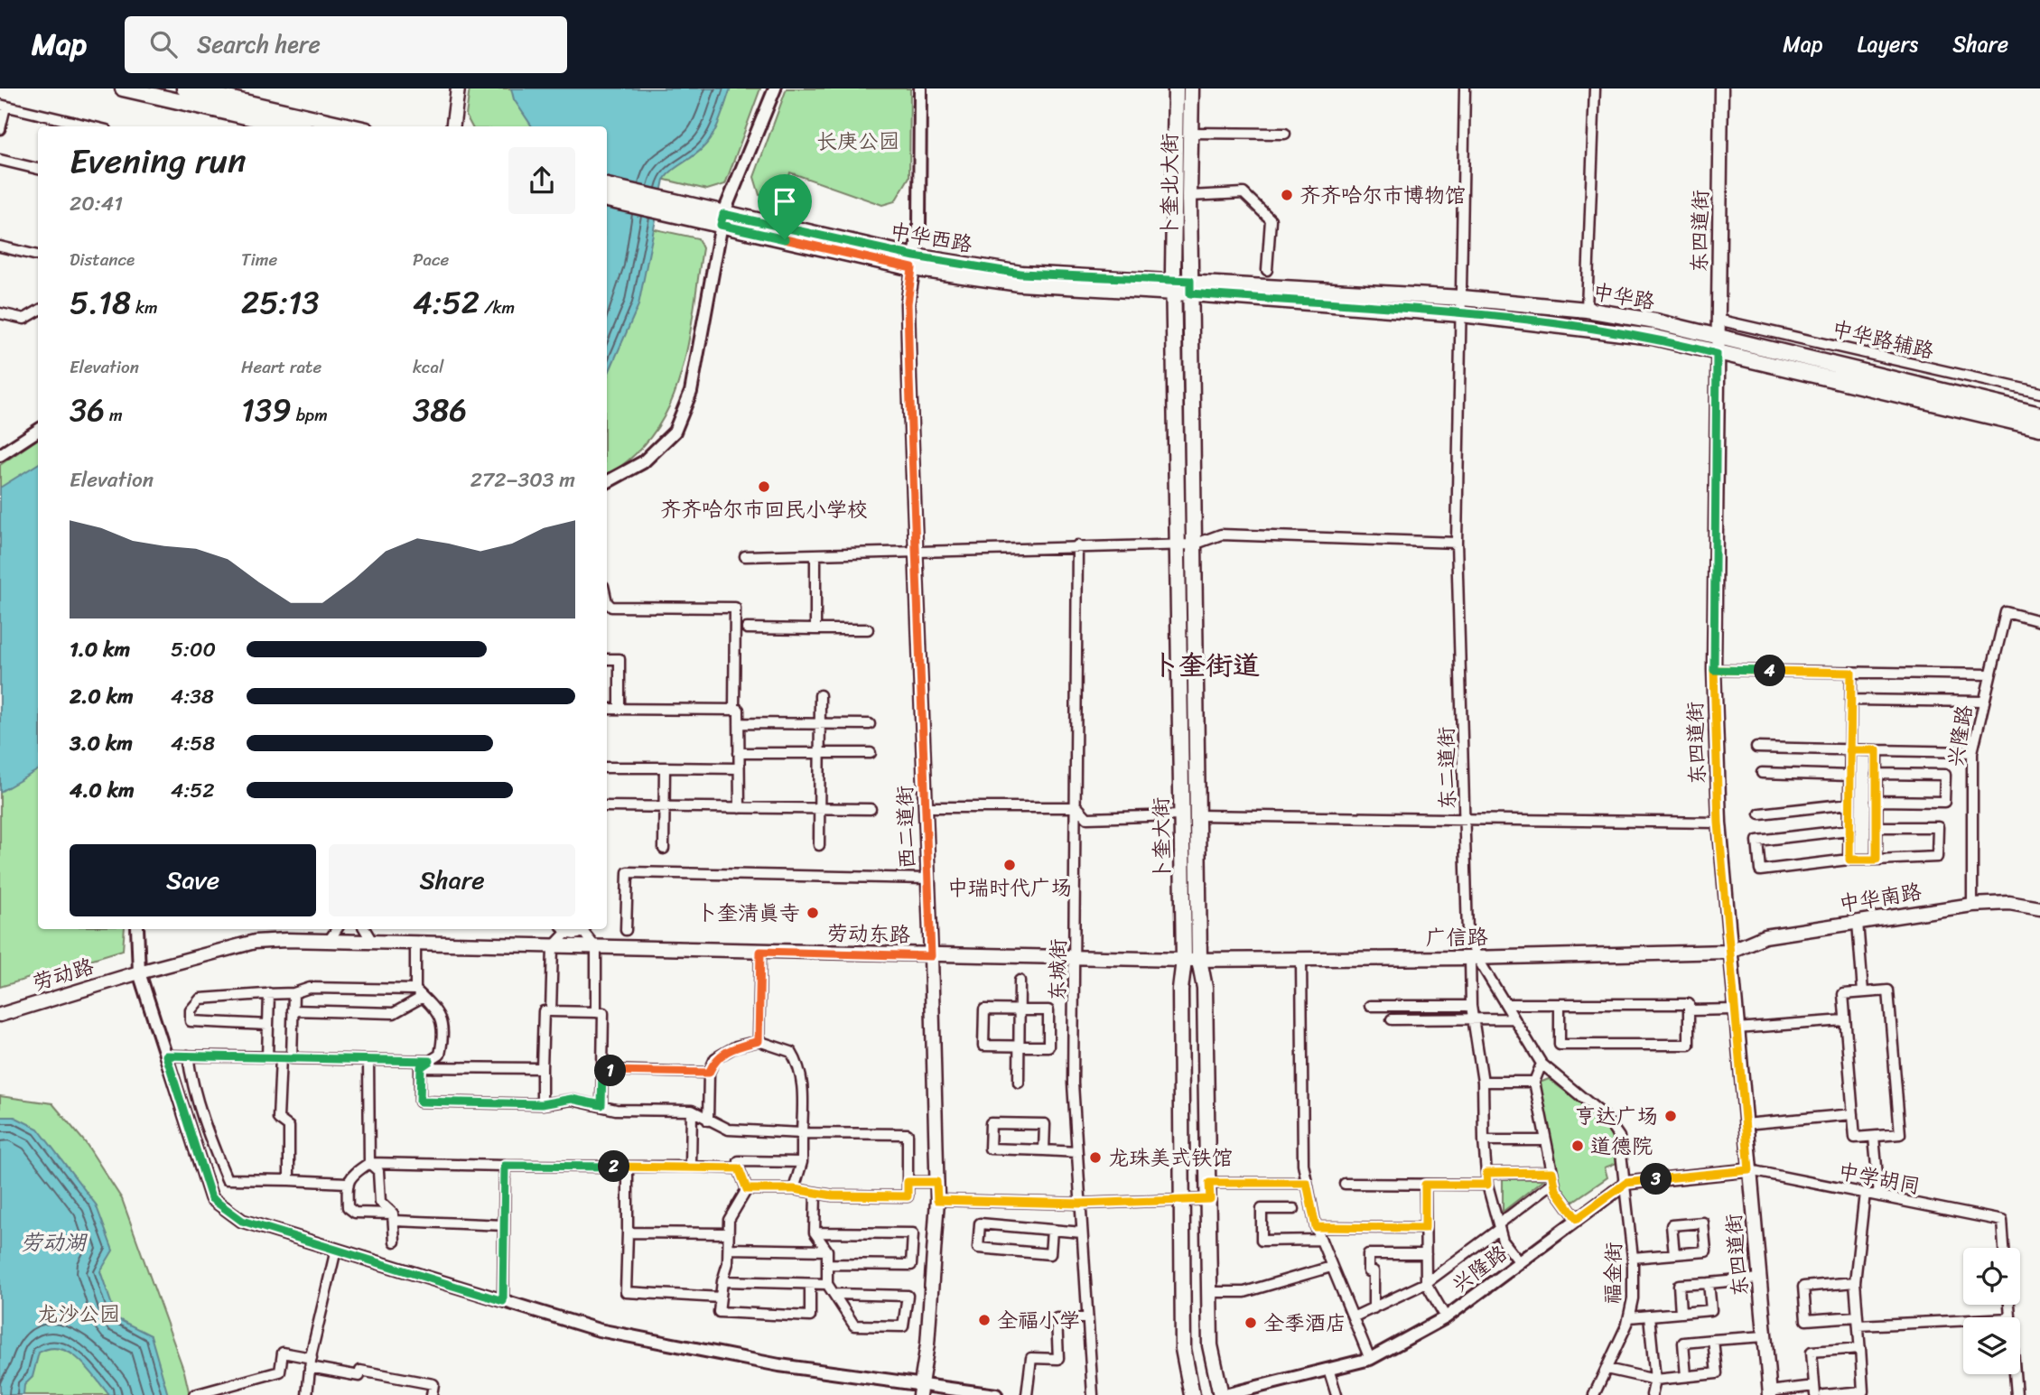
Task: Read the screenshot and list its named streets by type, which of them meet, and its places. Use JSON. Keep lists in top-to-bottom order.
{
  "streets": {
    "main road": [
      "卜奎北大街",
      "东四道街",
      "中华西路",
      "中华路",
      "西二道街",
      "卜奎大街",
      "中华南路",
      "劳动东路",
      "广信路",
      "劳动路"
    ],
    "street": [
      "中华路辅路",
      "兴隆路",
      "东二道街",
      "东城街",
      "中学胡同",
      "福金街"
    ]
  },
  "crossings": [
    ["卜奎北大街", "中华西路"],
    ["卜奎北大街", "中华路"],
    ["卜奎北大街", "卜奎大街"],
    ["东四道街", "中华路"],
    ["东四道街", "中华路辅路"],
    ["东四道街", "中华南路"],
    ["东四道街", "广信路"],
    ["东四道街", "中学胡同"],
    ["中华西路", "中华路"],
    ["中华西路", "西二道街"],
    ["中华西路", "卜奎大街"],
    ["中华路", "东二道街"],
    ["中华路", "卜奎大街"],
    ["兴隆路", "东二道街"],
    ["兴隆路", "卜奎大街"],
    ["兴隆路", "中华南路"],
    ["兴隆路", "福金街"],
    ["东二道街", "广信路"],
    ["东二道街", "福金街"],
    ["西二道街", "劳动东路"],
    ["卜奎大街", "劳动东路"],
    ["卜奎大街", "广信路"],
    ["中华南路", "广信路"],
    ["劳动东路", "广信路"],
    ["劳动东路", "东城街"],
    ["劳动东路", "劳动路"]
  ],
  "districts": ["卜奎街道"],
  "water": ["劳动湖"],
  "parks": ["长庚公园", "龙沙公园"],
  "places": [
    "齐齐哈尔市博物馆",
    "齐齐哈尔市回民小学校",
    "中瑞时代广场",
    "卜奎清真寺",
    "亨达广场",
    "道德院",
    "龙珠美式铁馆",
    "全福小学",
    "全季酒店"
  ],
  "page": {
    "header": "Map",
    "search": "Search here",
    "nav": ["Map", "Layers", "Share"],
    "heading": ["Evening run", "20:41"],
    "stats": [
      ["Distance", "5.18 km"],
      ["Time", "25:13"],
      ["Pace", "4:52 /km"],
      ["Elevation", "36 m"],
      ["Heart rate", "139 bpm"],
      ["kcal", "386"]
    ],
    "chart": ["Elevation", "272–303 m"],
    "list": [
      {
        "name": "1.0 km",
        "note": "5:00"
      },
      {
        "name": "2.0 km",
        "note": "4:38"
      },
      {
        "name": "3.0 km",
        "note": "4:58"
      },
      {
        "name": "4.0 km",
        "note": "4:52"
      }
    ],
    "pins": [
      "4",
      "1",
      "2",
      "3"
    ],
    "buttons": ["Save", "Share"]
  }
}
